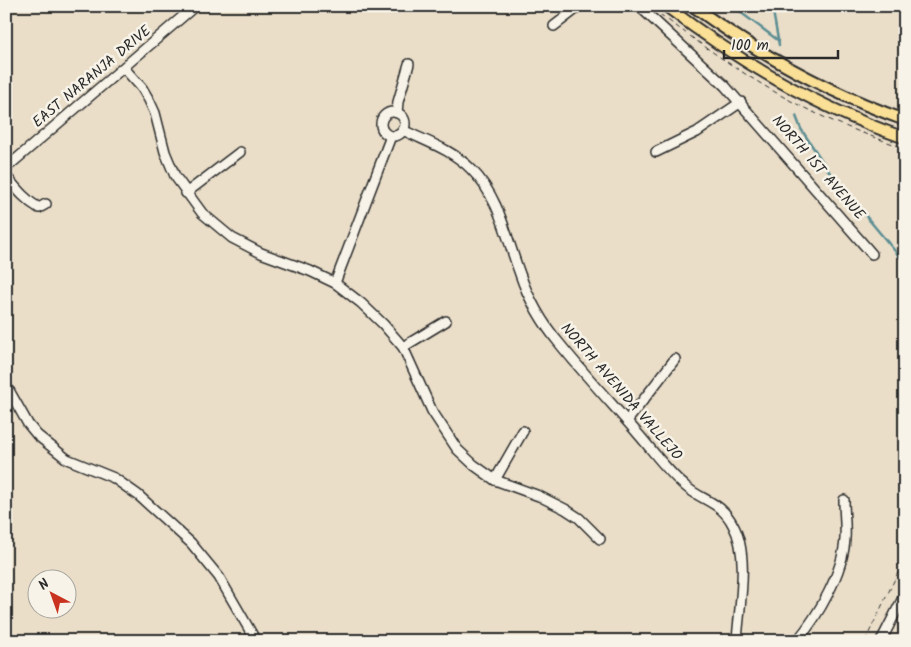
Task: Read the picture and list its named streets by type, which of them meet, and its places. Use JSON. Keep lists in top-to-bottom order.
{
  "streets": {
    "street": ["EAST NARANJA DRIVE", "NORTH 1ST AVENUE", "NORTH AVENIDA VALLEJO"]
  },
  "scale_bar": "100 m",
  "north": "top left"
}
